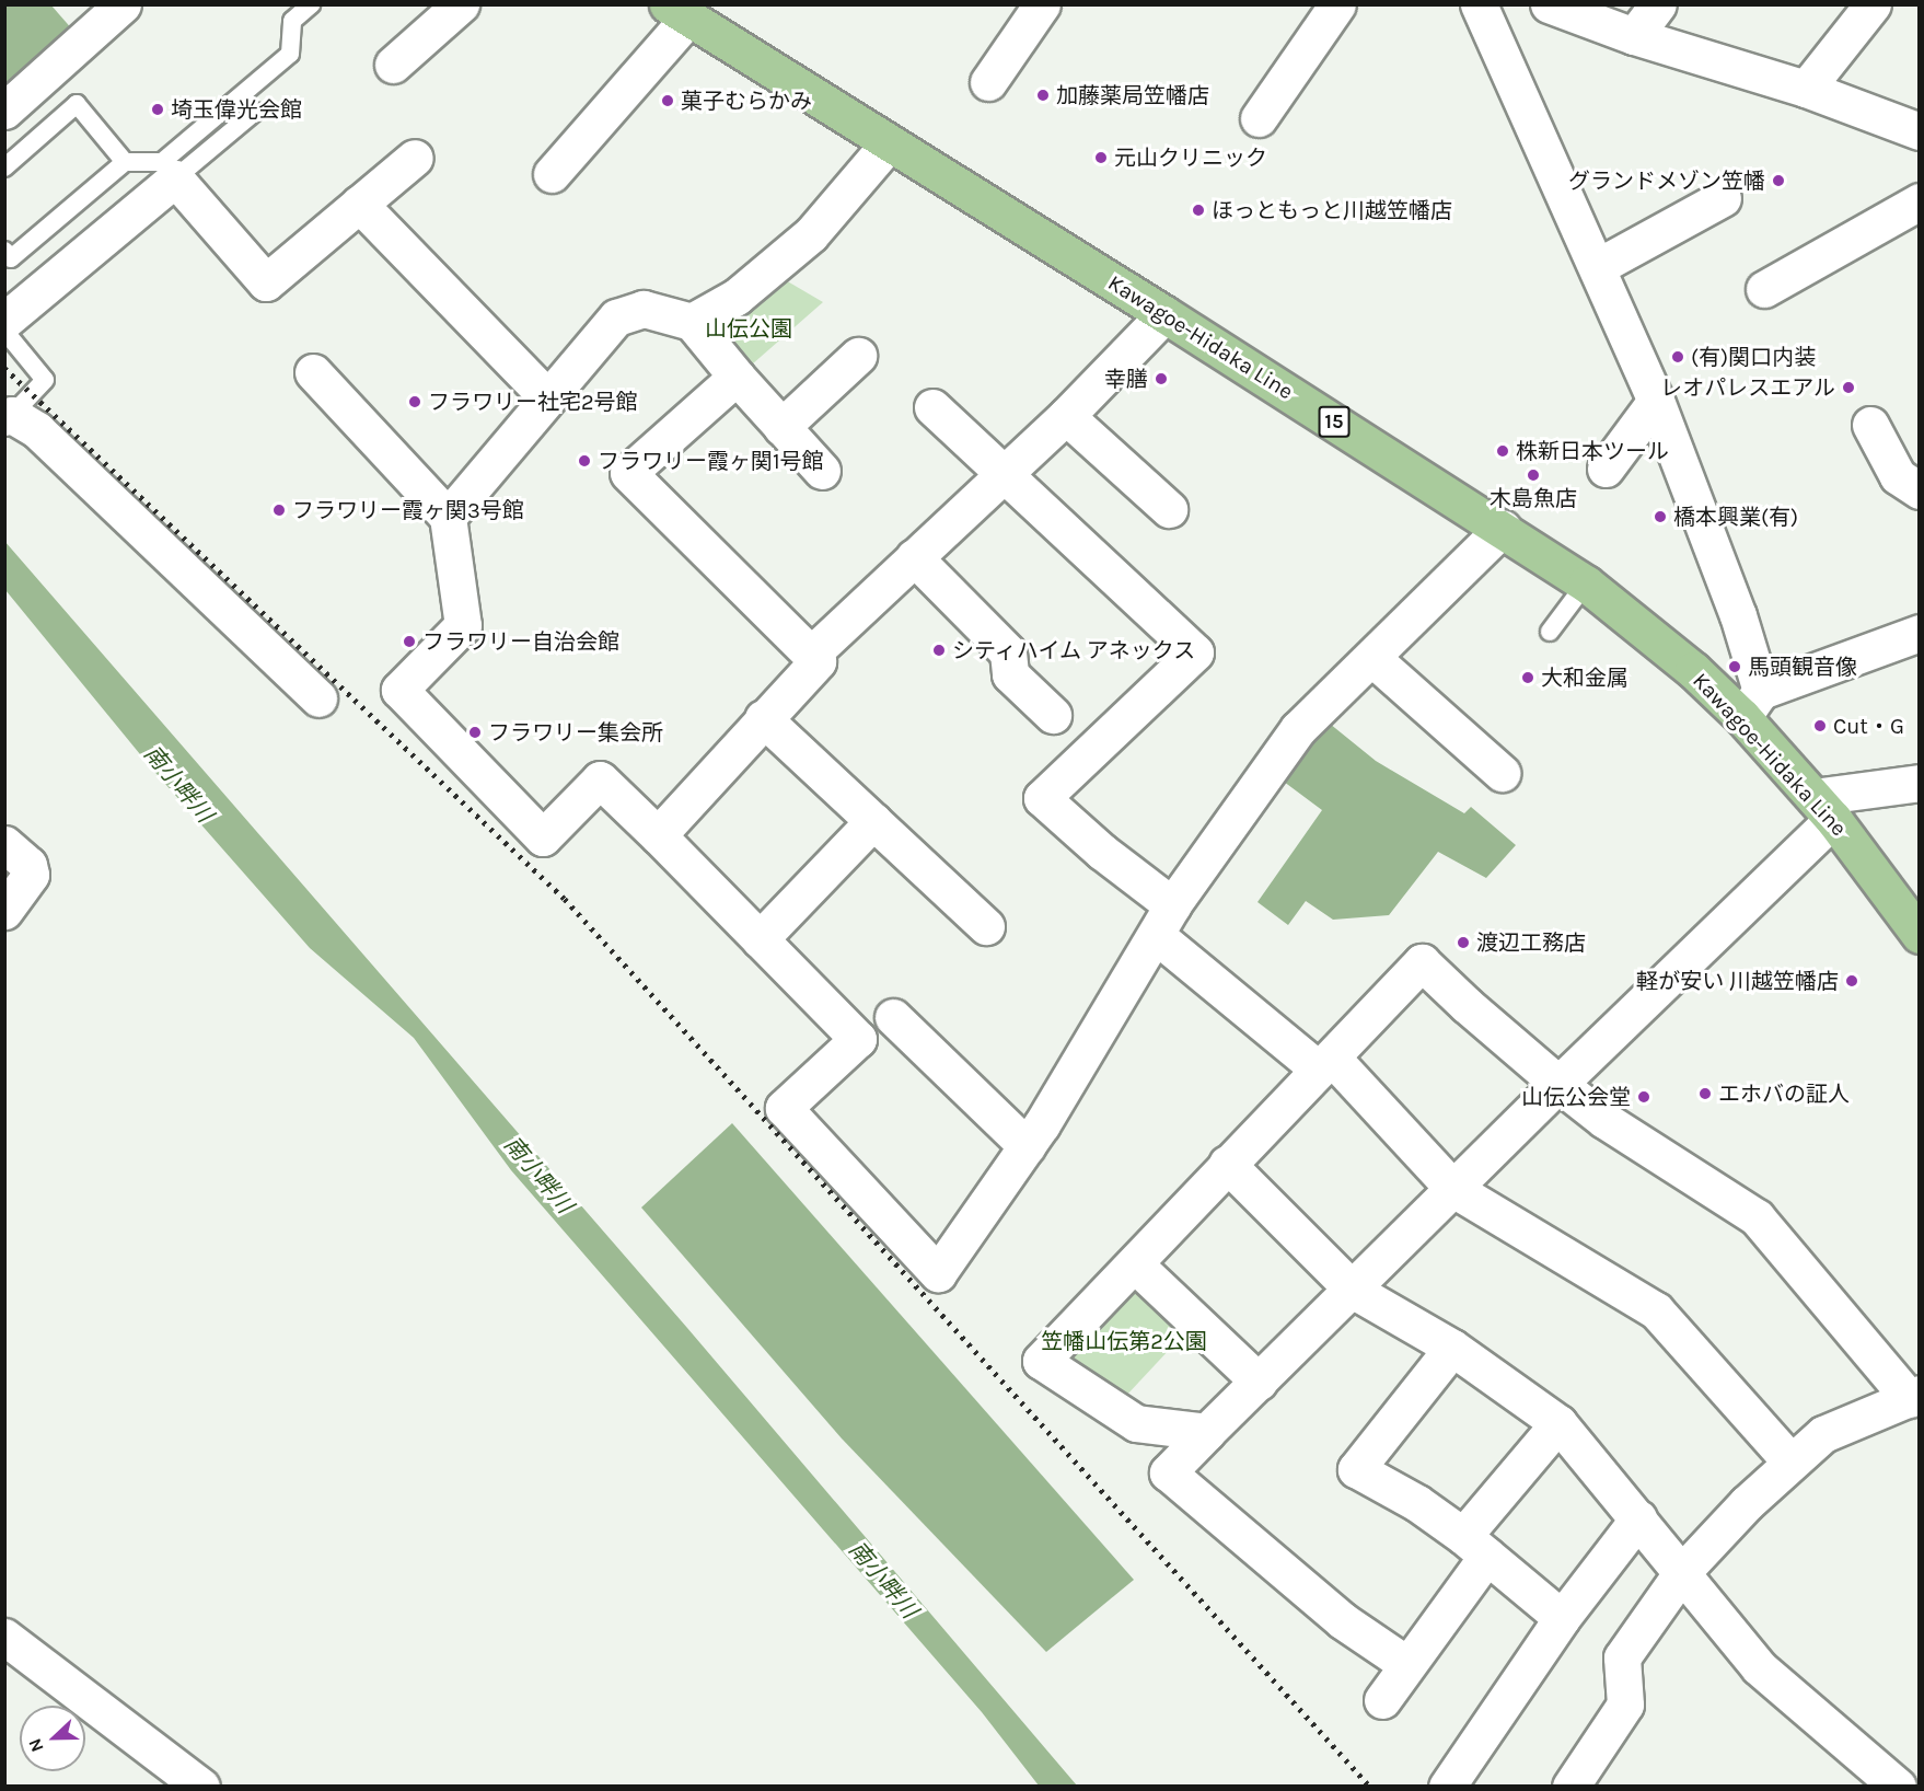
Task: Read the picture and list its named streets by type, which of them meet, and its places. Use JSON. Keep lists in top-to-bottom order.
{
  "streets": {
    "main road": ["Kawagoe-Hidaka Line", "15"]
  },
  "water": ["南小畔川"],
  "parks": ["山伝公園", "笠幡山伝第2公園"],
  "places": [
    "加藤薬局笠幡店",
    "菓子むらかみ",
    "埼玉偉光会館",
    "元山クリニック",
    "グランドメゾン笠幡",
    "ほっともっと川越笠幡店",
    "(有)関口内装",
    "幸膳",
    "レオパレスエアル",
    "フラワリー社宅2号館",
    "株新日本ツール",
    "フラワリー霞ヶ関1号館",
    "木島魚店",
    "フラワリー霞ヶ関3号館",
    "橋本興業(有)",
    "フラワリー自治会館",
    "シティハイム アネックス",
    "馬頭観音像",
    "大和金属",
    "Cut・G",
    "フラワリー集会所",
    "渡辺工務店",
    "軽が安い 川越笠幡店",
    "エホバの証人",
    "山伝公会堂"
  ],
  "north": "left"
}
